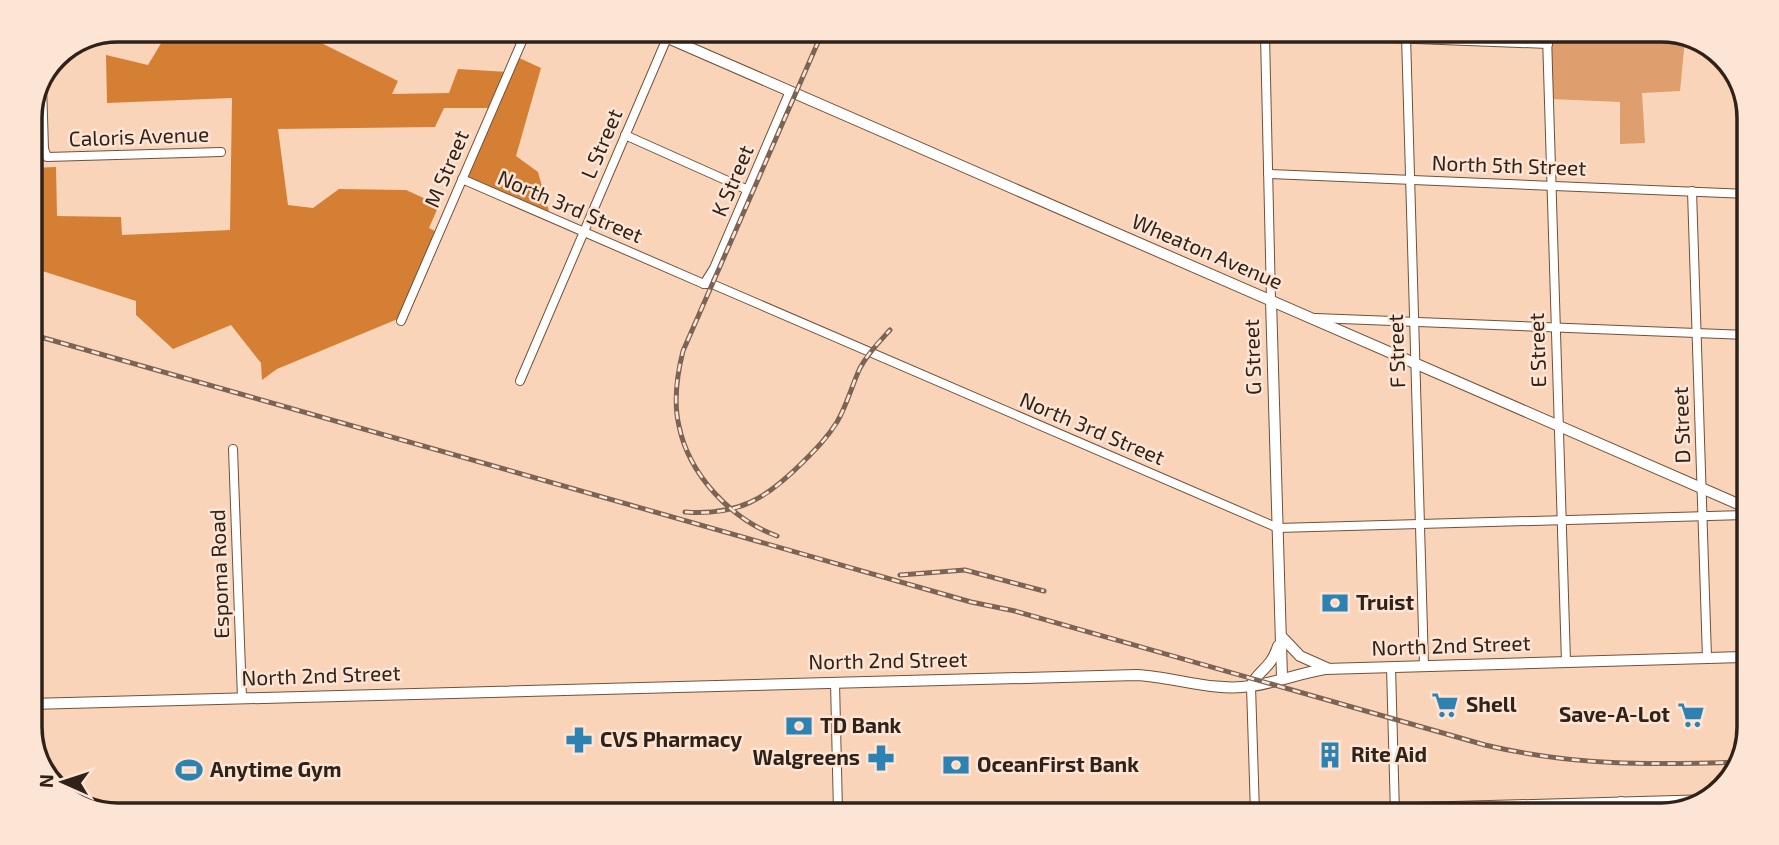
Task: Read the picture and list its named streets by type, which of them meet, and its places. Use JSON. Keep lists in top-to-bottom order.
{
  "streets": {
    "main road": ["Wheaton Avenue", "G Street", "North 2nd Street"],
    "street": [
      "Caloris Avenue",
      "L Street",
      "North 5th Street",
      "M Street",
      "K Street",
      "North 3rd Street",
      "E Street",
      "F Street",
      "D Street",
      "Espoma Road"
    ]
  },
  "crossings": [
    ["L Street", "North 3rd Street"],
    ["North 5th Street", "E Street"],
    ["North 5th Street", "F Street"],
    ["North 5th Street", "G Street"],
    ["North 5th Street", "D Street"],
    ["M Street", "North 3rd Street"],
    ["K Street", "North 3rd Street"],
    ["K Street", "Wheaton Avenue"],
    ["North 3rd Street", "E Street"],
    ["North 3rd Street", "F Street"],
    ["North 3rd Street", "G Street"],
    ["North 3rd Street", "D Street"],
    ["Wheaton Avenue", "E Street"],
    ["Wheaton Avenue", "F Street"],
    ["Wheaton Avenue", "G Street"],
    ["Wheaton Avenue", "D Street"],
    ["E Street", "North 2nd Street"],
    ["F Street", "North 2nd Street"],
    ["G Street", "North 2nd Street"],
    ["D Street", "North 2nd Street"],
    ["Espoma Road", "North 2nd Street"]
  ],
  "places": {
    "bank": ["Truist", "TD Bank", "OceanFirst Bank"],
    "supermarket": ["Shell", "Save-A-Lot"],
    "pharmacy": ["CVS Pharmacy", "Walgreens"],
    "building": ["Rite Aid"],
    "sports": ["Anytime Gym"]
  },
  "north": "left"
}
